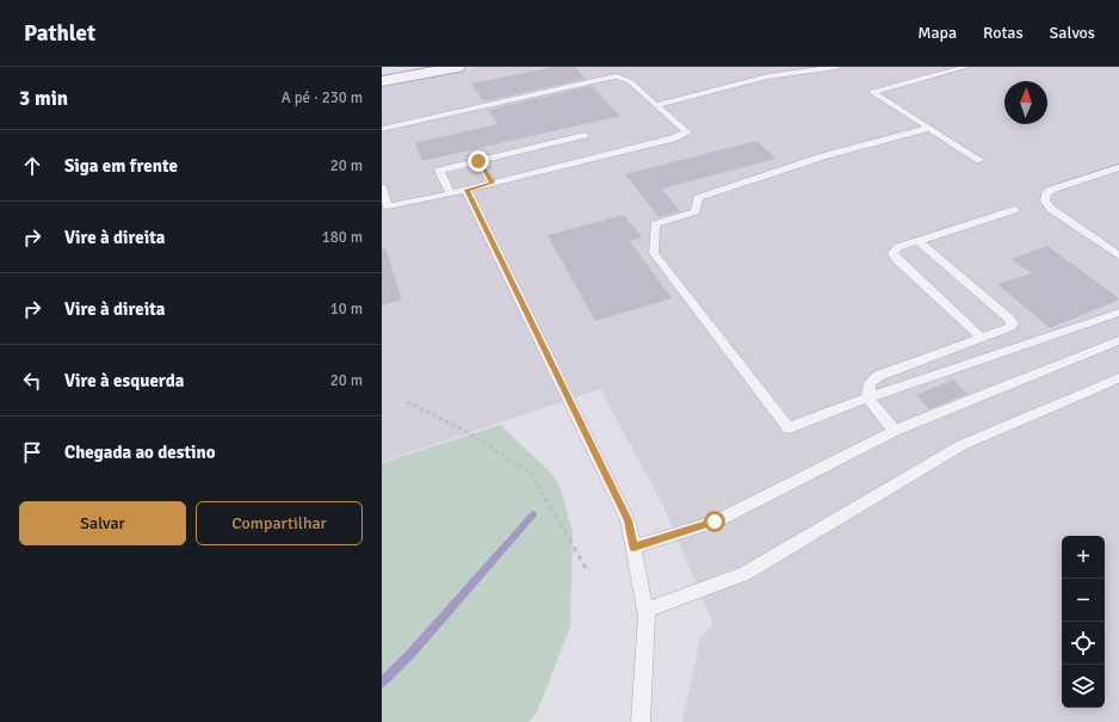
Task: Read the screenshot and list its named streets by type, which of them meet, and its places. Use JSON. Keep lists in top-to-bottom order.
{
  "north": "top",
  "page": {
    "header": "Pathlet",
    "nav": ["Mapa", "Rotas", "Salvos"],
    "heading": ["3 min", "A pé · 230 m"],
    "list": [
      ["Siga em frente", "20 m"],
      ["Vire à direita", "180 m"],
      ["Vire à direita", "10 m"],
      ["Vire à esquerda", "20 m"],
      "Chegada ao destino"
    ],
    "buttons": ["Salvar", "Compartilhar"],
    "map_buttons": ["+", "−"]
  }
}
